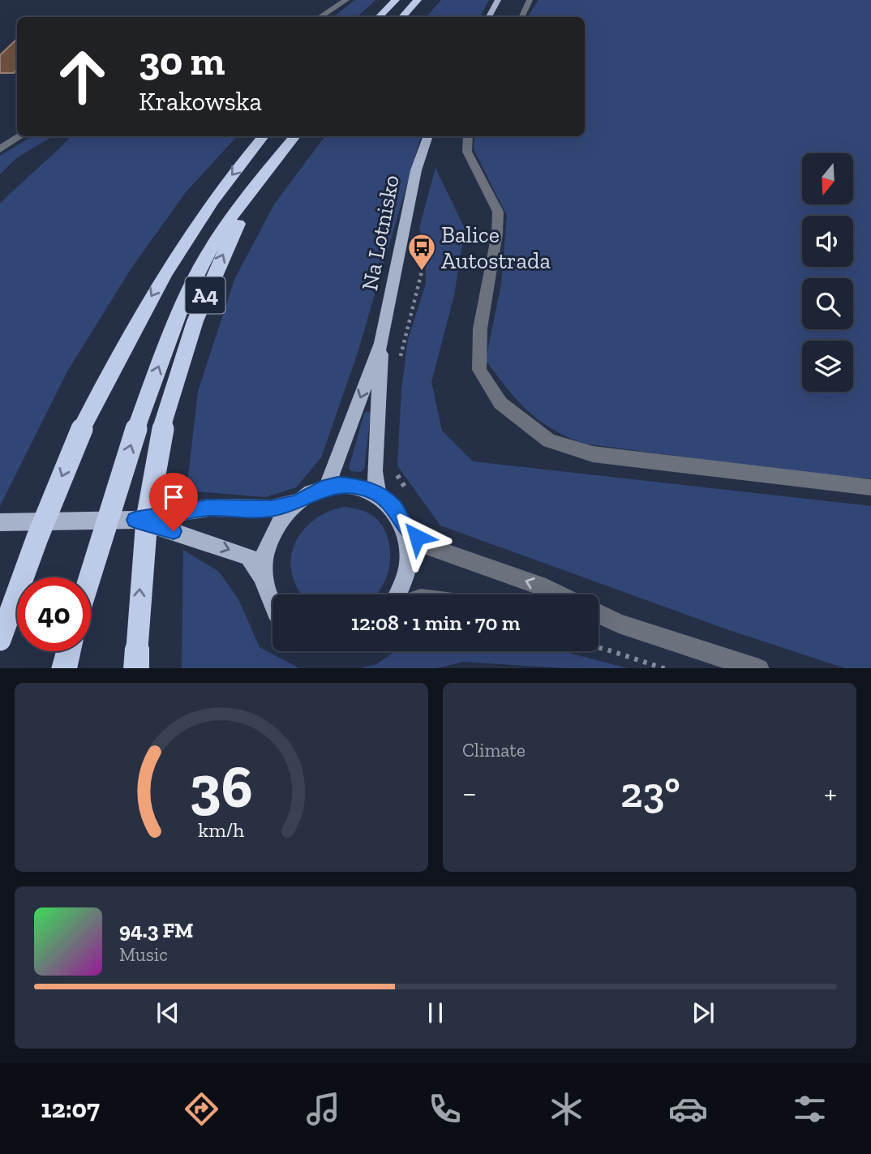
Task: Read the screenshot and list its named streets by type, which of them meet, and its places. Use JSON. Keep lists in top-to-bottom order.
{
  "streets": {
    "highway": ["A4"],
    "main road": ["Na Lotnisko"]
  },
  "places": {
    "bus stop": ["Balice Autostrada"]
  },
  "north": "bottom",
  "page": {
    "turn": ["30 m", "Krakowska"],
    "limit": "40",
    "trip": "12:08 · 1 min · 70 m",
    "tile": "Climate",
    "heat": ["−", "23°", "+"],
    "song": ["94.3 FM", "Music"],
    "tabs": "12:07",
    "gauge": ["36", "km/h"]
  }
}
